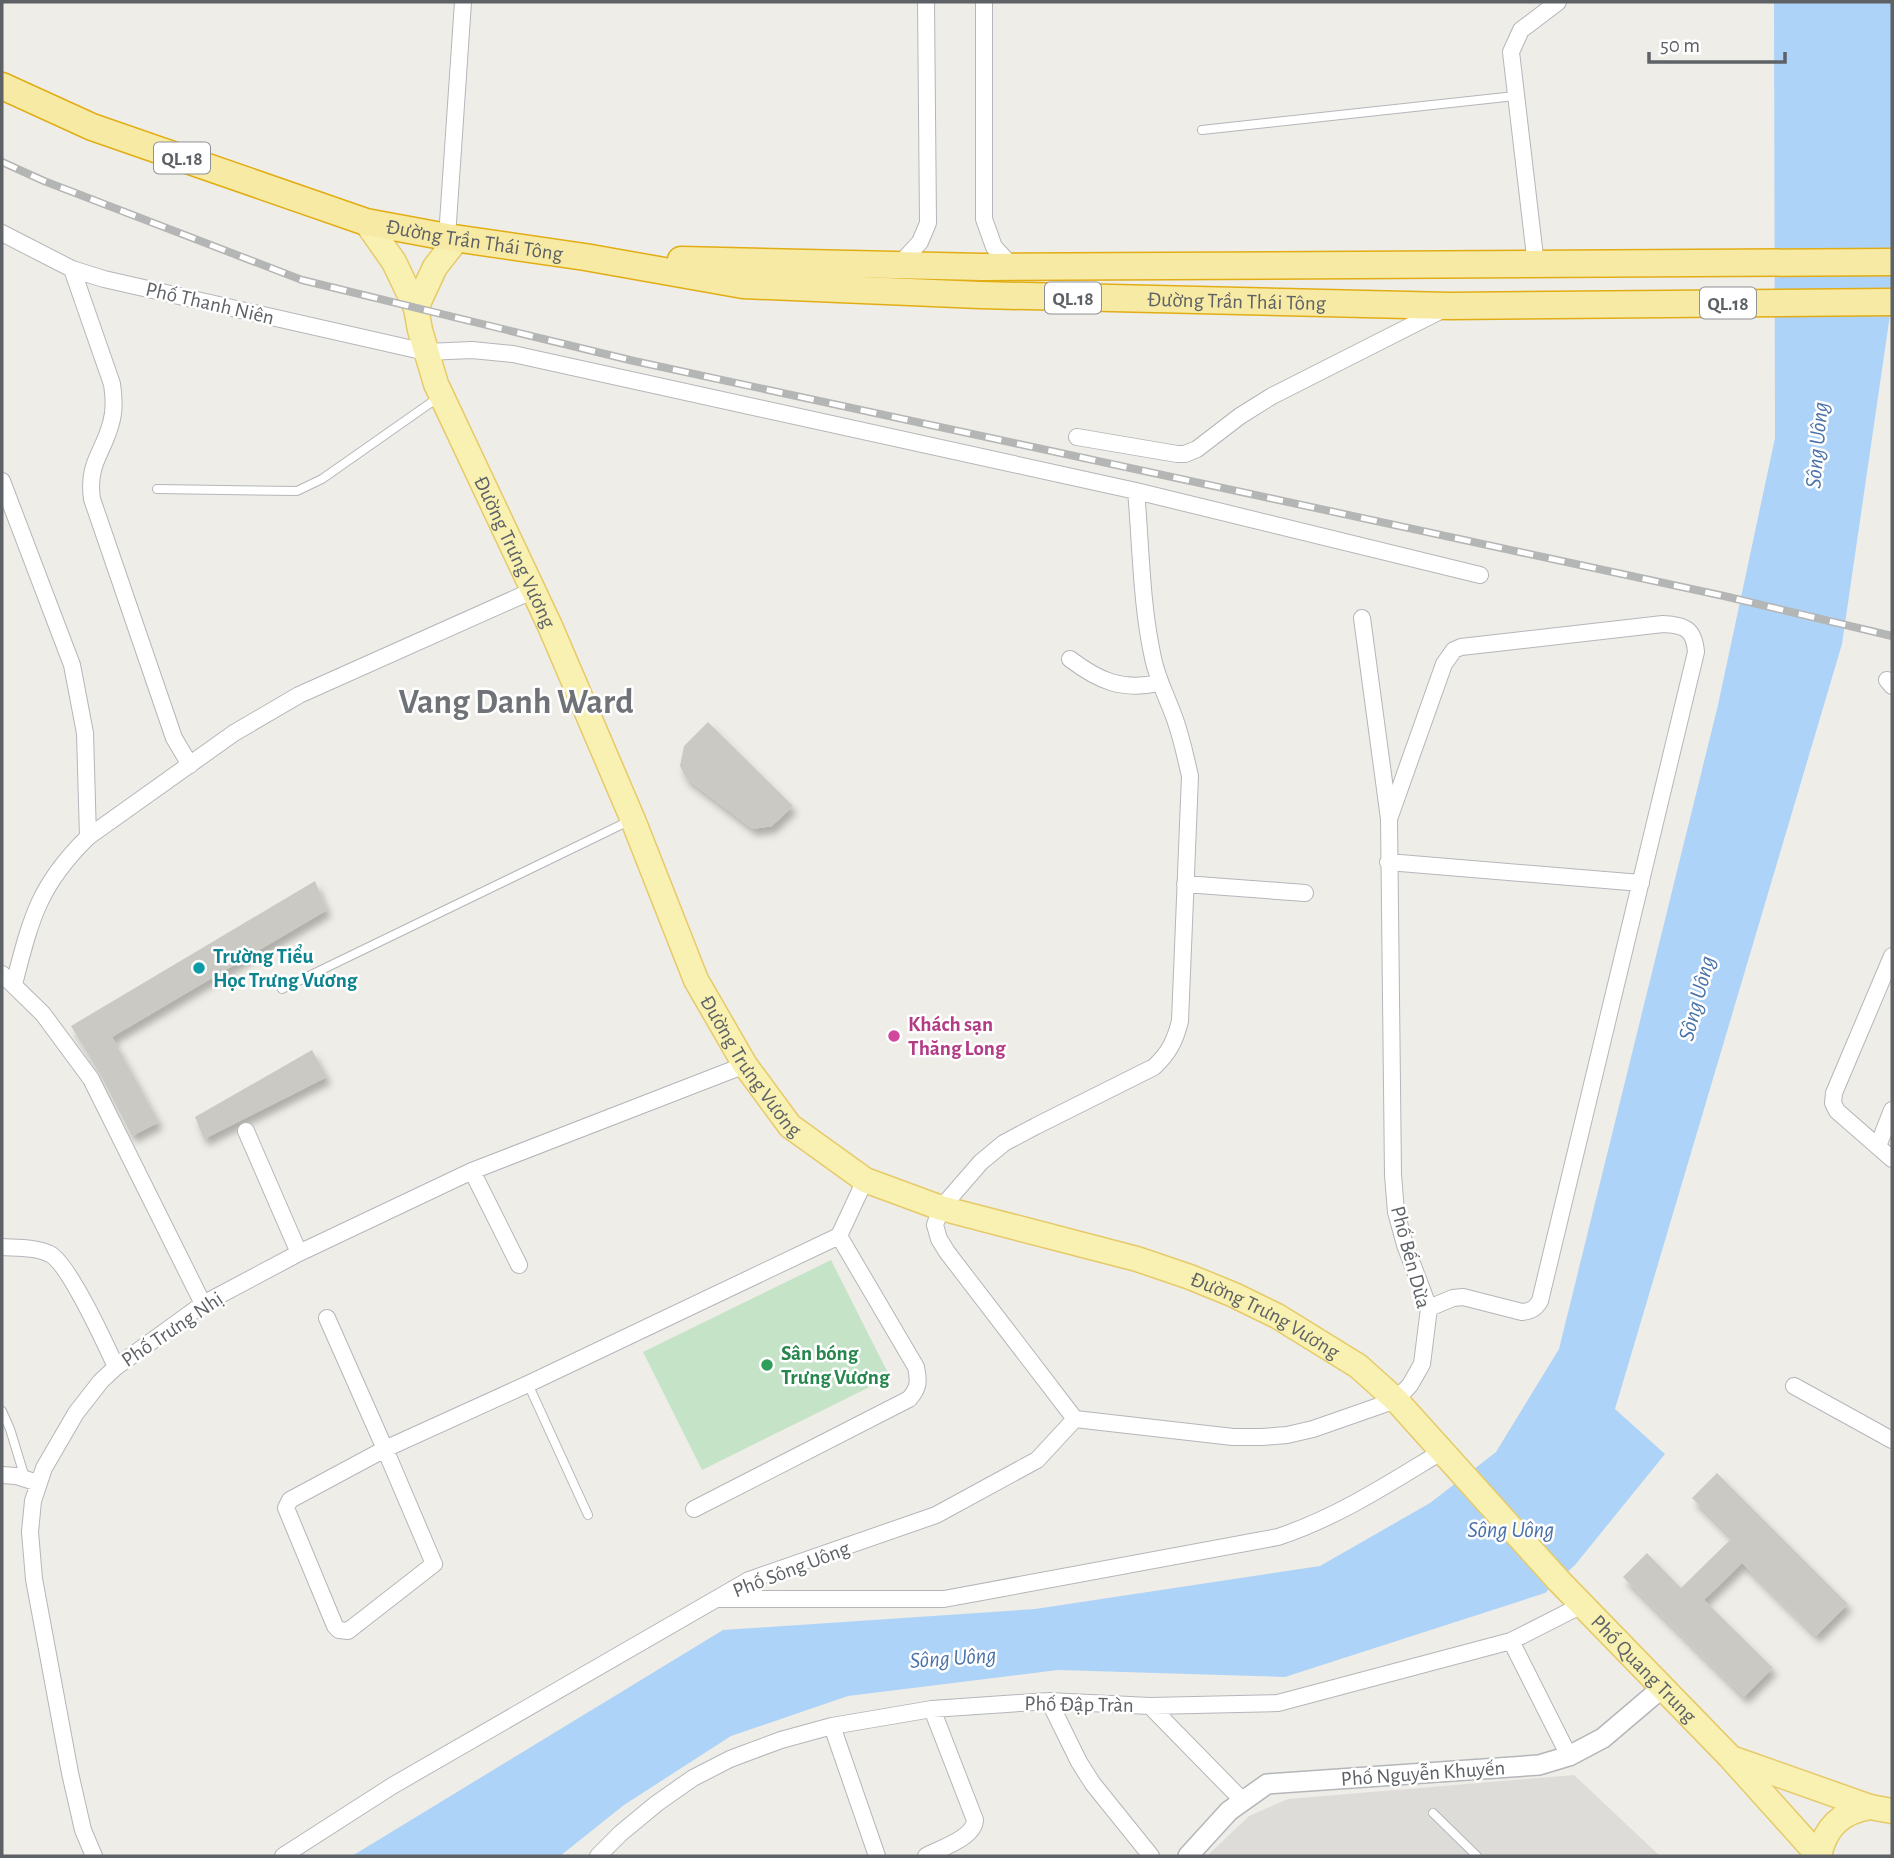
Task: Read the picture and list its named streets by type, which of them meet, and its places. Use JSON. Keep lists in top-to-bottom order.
{
  "streets": {
    "highway": ["QL.18", "Đường Trần Thái Tông"],
    "main road": ["Đường Trưng Vương", "Phố Quang Trung"],
    "street": [
      "Phố Thanh Niên",
      "Phố Bến Dừa",
      "Phố Trưng Nhị",
      "Phố Sông Uông",
      "Phố Đập Tràn",
      "Phố Nguyễn Khuyến"
    ]
  },
  "crossings": [
    ["QL.18", "Đường Trần Thái Tông"],
    ["QL.18", "Đường Trưng Vương"],
    ["Đường Trần Thái Tông", "Đường Trưng Vương"],
    ["Phố Thanh Niên", "Đường Trưng Vương"],
    ["Đường Trưng Vương", "Phố Bến Dừa"],
    ["Đường Trưng Vương", "Phố Trưng Nhị"],
    ["Đường Trưng Vương", "Phố Quang Trung"],
    ["Phố Quang Trung", "Phố Đập Tràn"],
    ["Phố Quang Trung", "Phố Nguyễn Khuyến"]
  ],
  "districts": ["Vang Danh Ward"],
  "water": ["Sông Uông"],
  "places": ["Trường Tiểu Học Trưng Vương", "Khách sạn Thăng Long", "Sân bóng Trưng Vương"],
  "scale_bar": "50 m"
}
